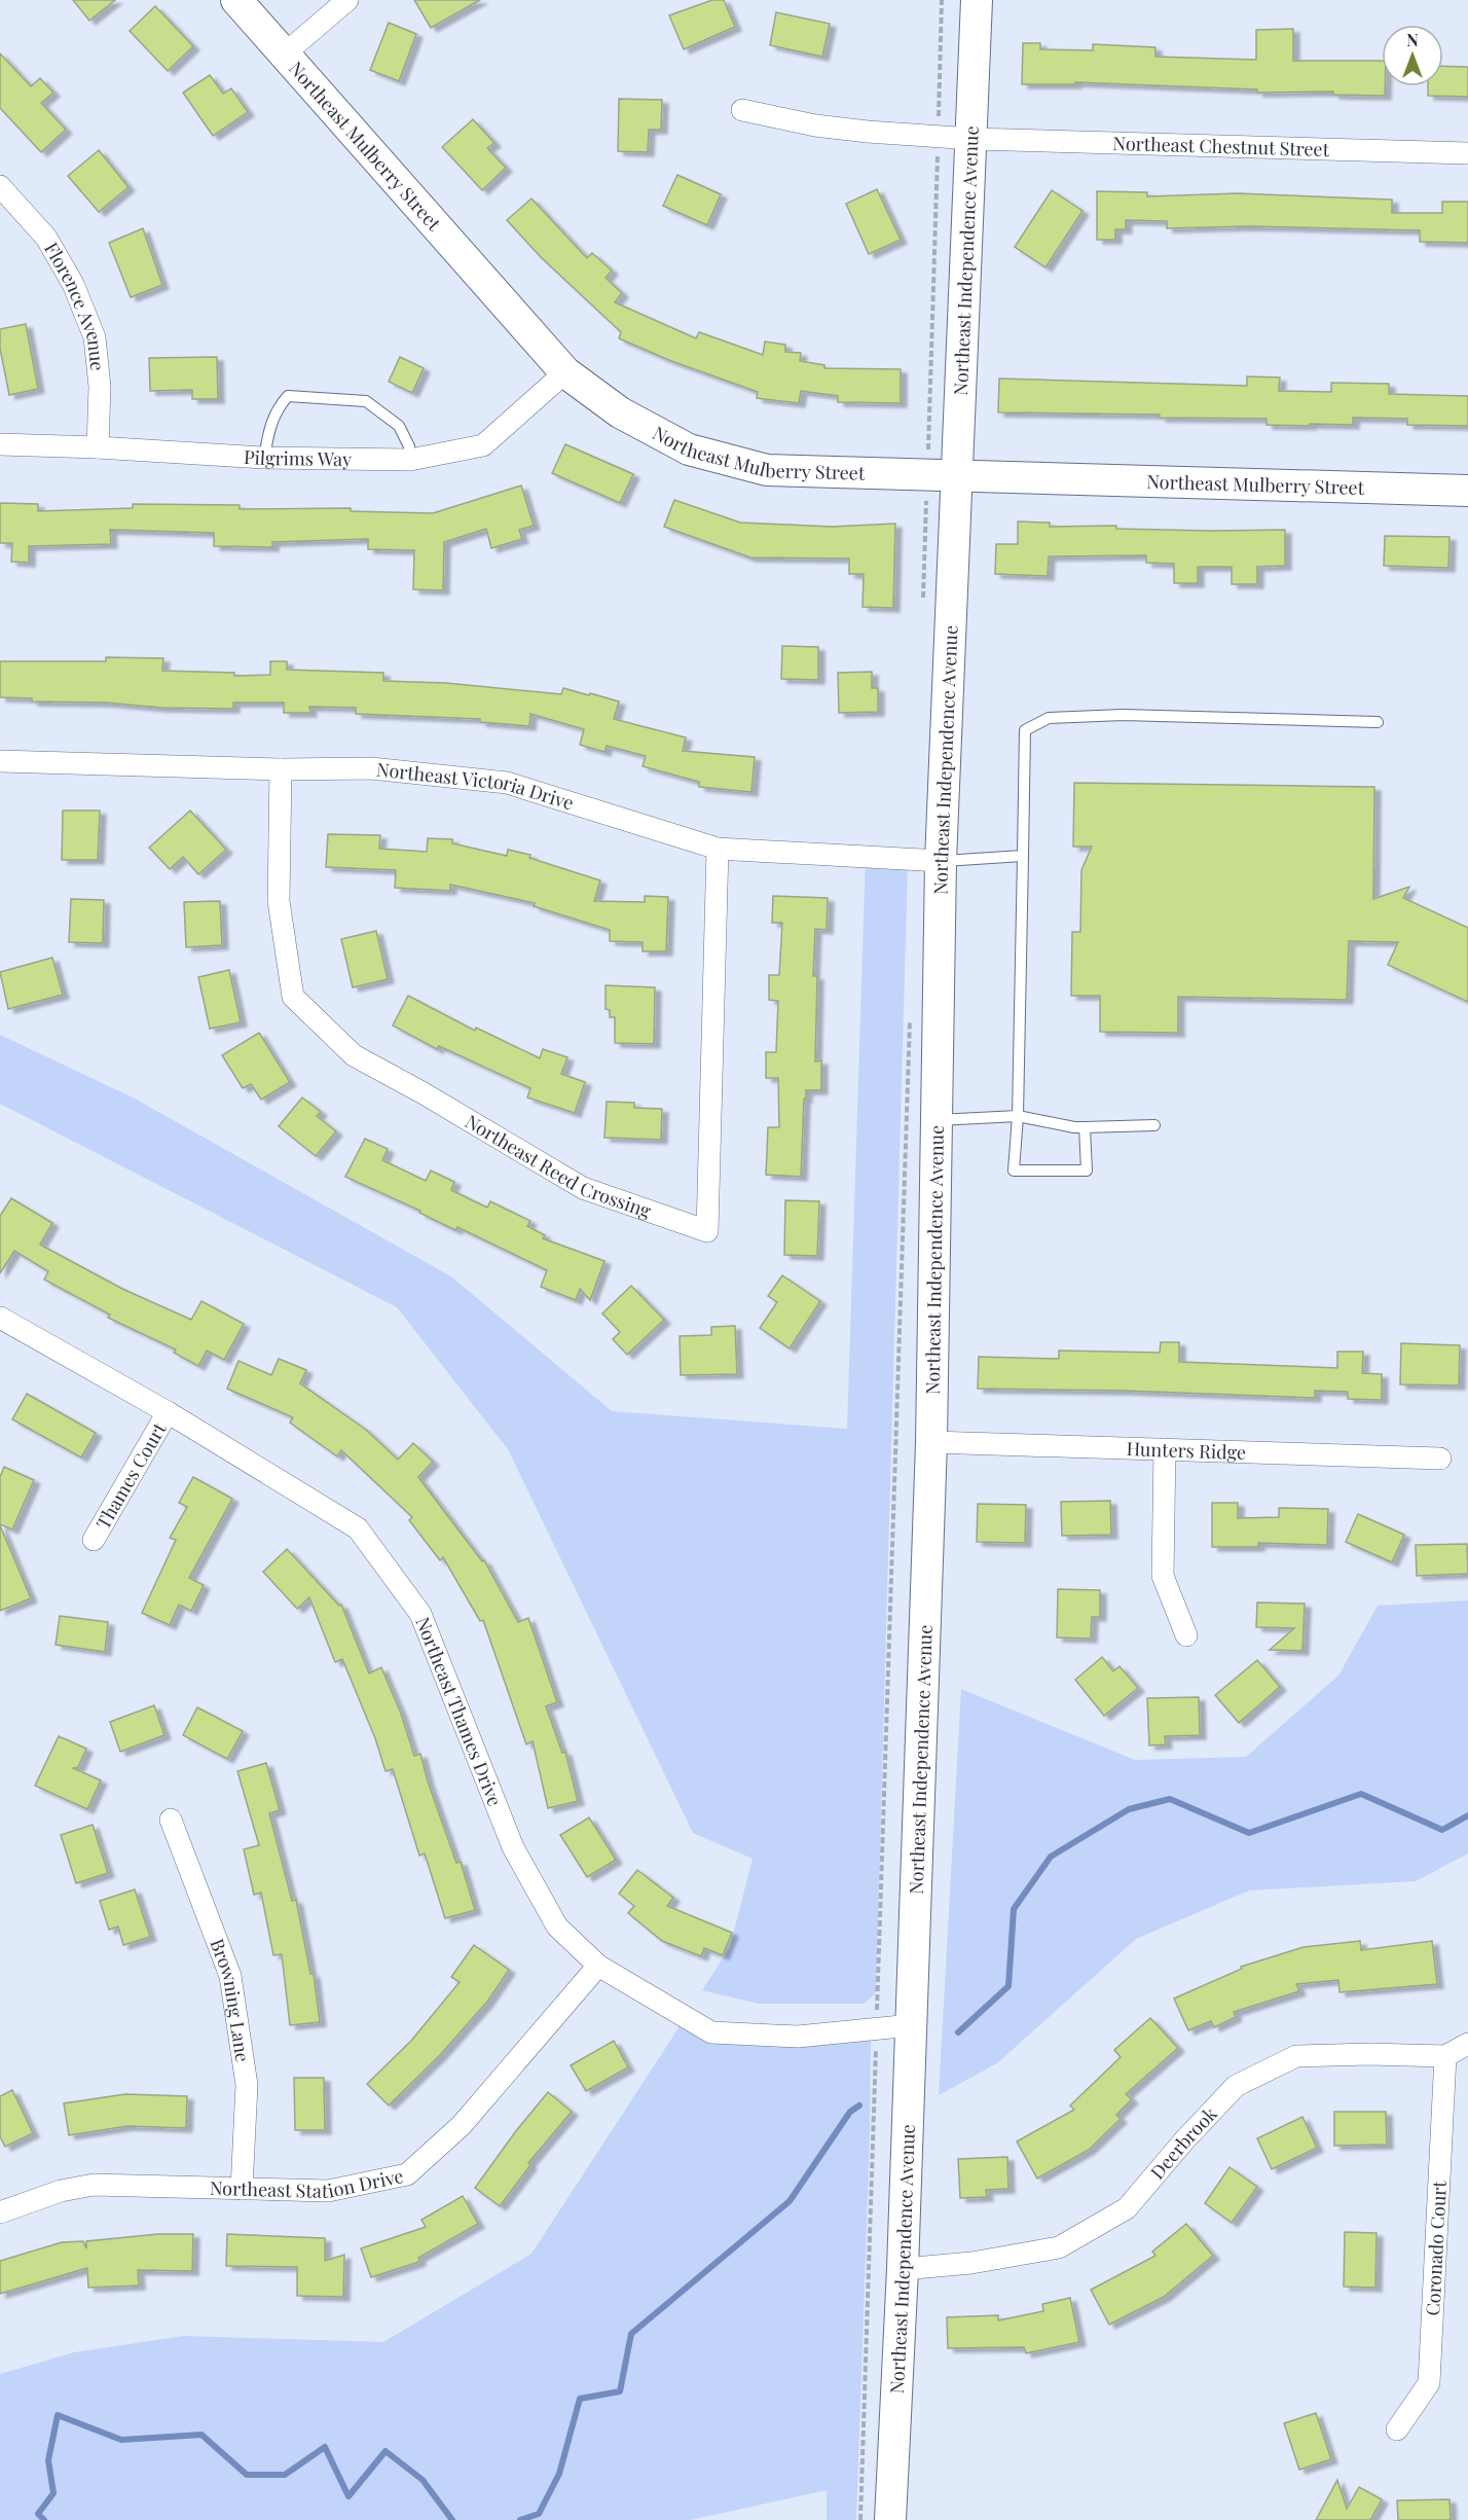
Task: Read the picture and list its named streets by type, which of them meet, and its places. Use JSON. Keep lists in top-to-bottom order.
{
  "streets": {
    "street": [
      "Northeast Mulberry Street",
      "Northeast Chestnut Street",
      "Northeast Independence Avenue",
      "Florence Avenue",
      "Pilgrims Way",
      "Northeast Victoria Drive",
      "Northeast Reed Crossing",
      "Hunters Ridge",
      "Thames Court",
      "Northeast Thames Drive",
      "Browning Lane",
      "Deerbrook",
      "Northeast Station Drive",
      "Coronado Court"
    ]
  },
  "crossings": [
    ["Northeast Mulberry Street", "Northeast Independence Avenue"],
    ["Northeast Mulberry Street", "Pilgrims Way"],
    ["Northeast Chestnut Street", "Northeast Independence Avenue"],
    ["Northeast Independence Avenue", "Northeast Victoria Drive"],
    ["Northeast Independence Avenue", "Hunters Ridge"],
    ["Northeast Independence Avenue", "Northeast Thames Drive"],
    ["Northeast Independence Avenue", "Deerbrook"],
    ["Florence Avenue", "Pilgrims Way"],
    ["Northeast Victoria Drive", "Northeast Reed Crossing"],
    ["Thames Court", "Northeast Thames Drive"],
    ["Northeast Thames Drive", "Northeast Station Drive"],
    ["Browning Lane", "Northeast Station Drive"],
    ["Deerbrook", "Coronado Court"]
  ],
  "north": "top"
}
